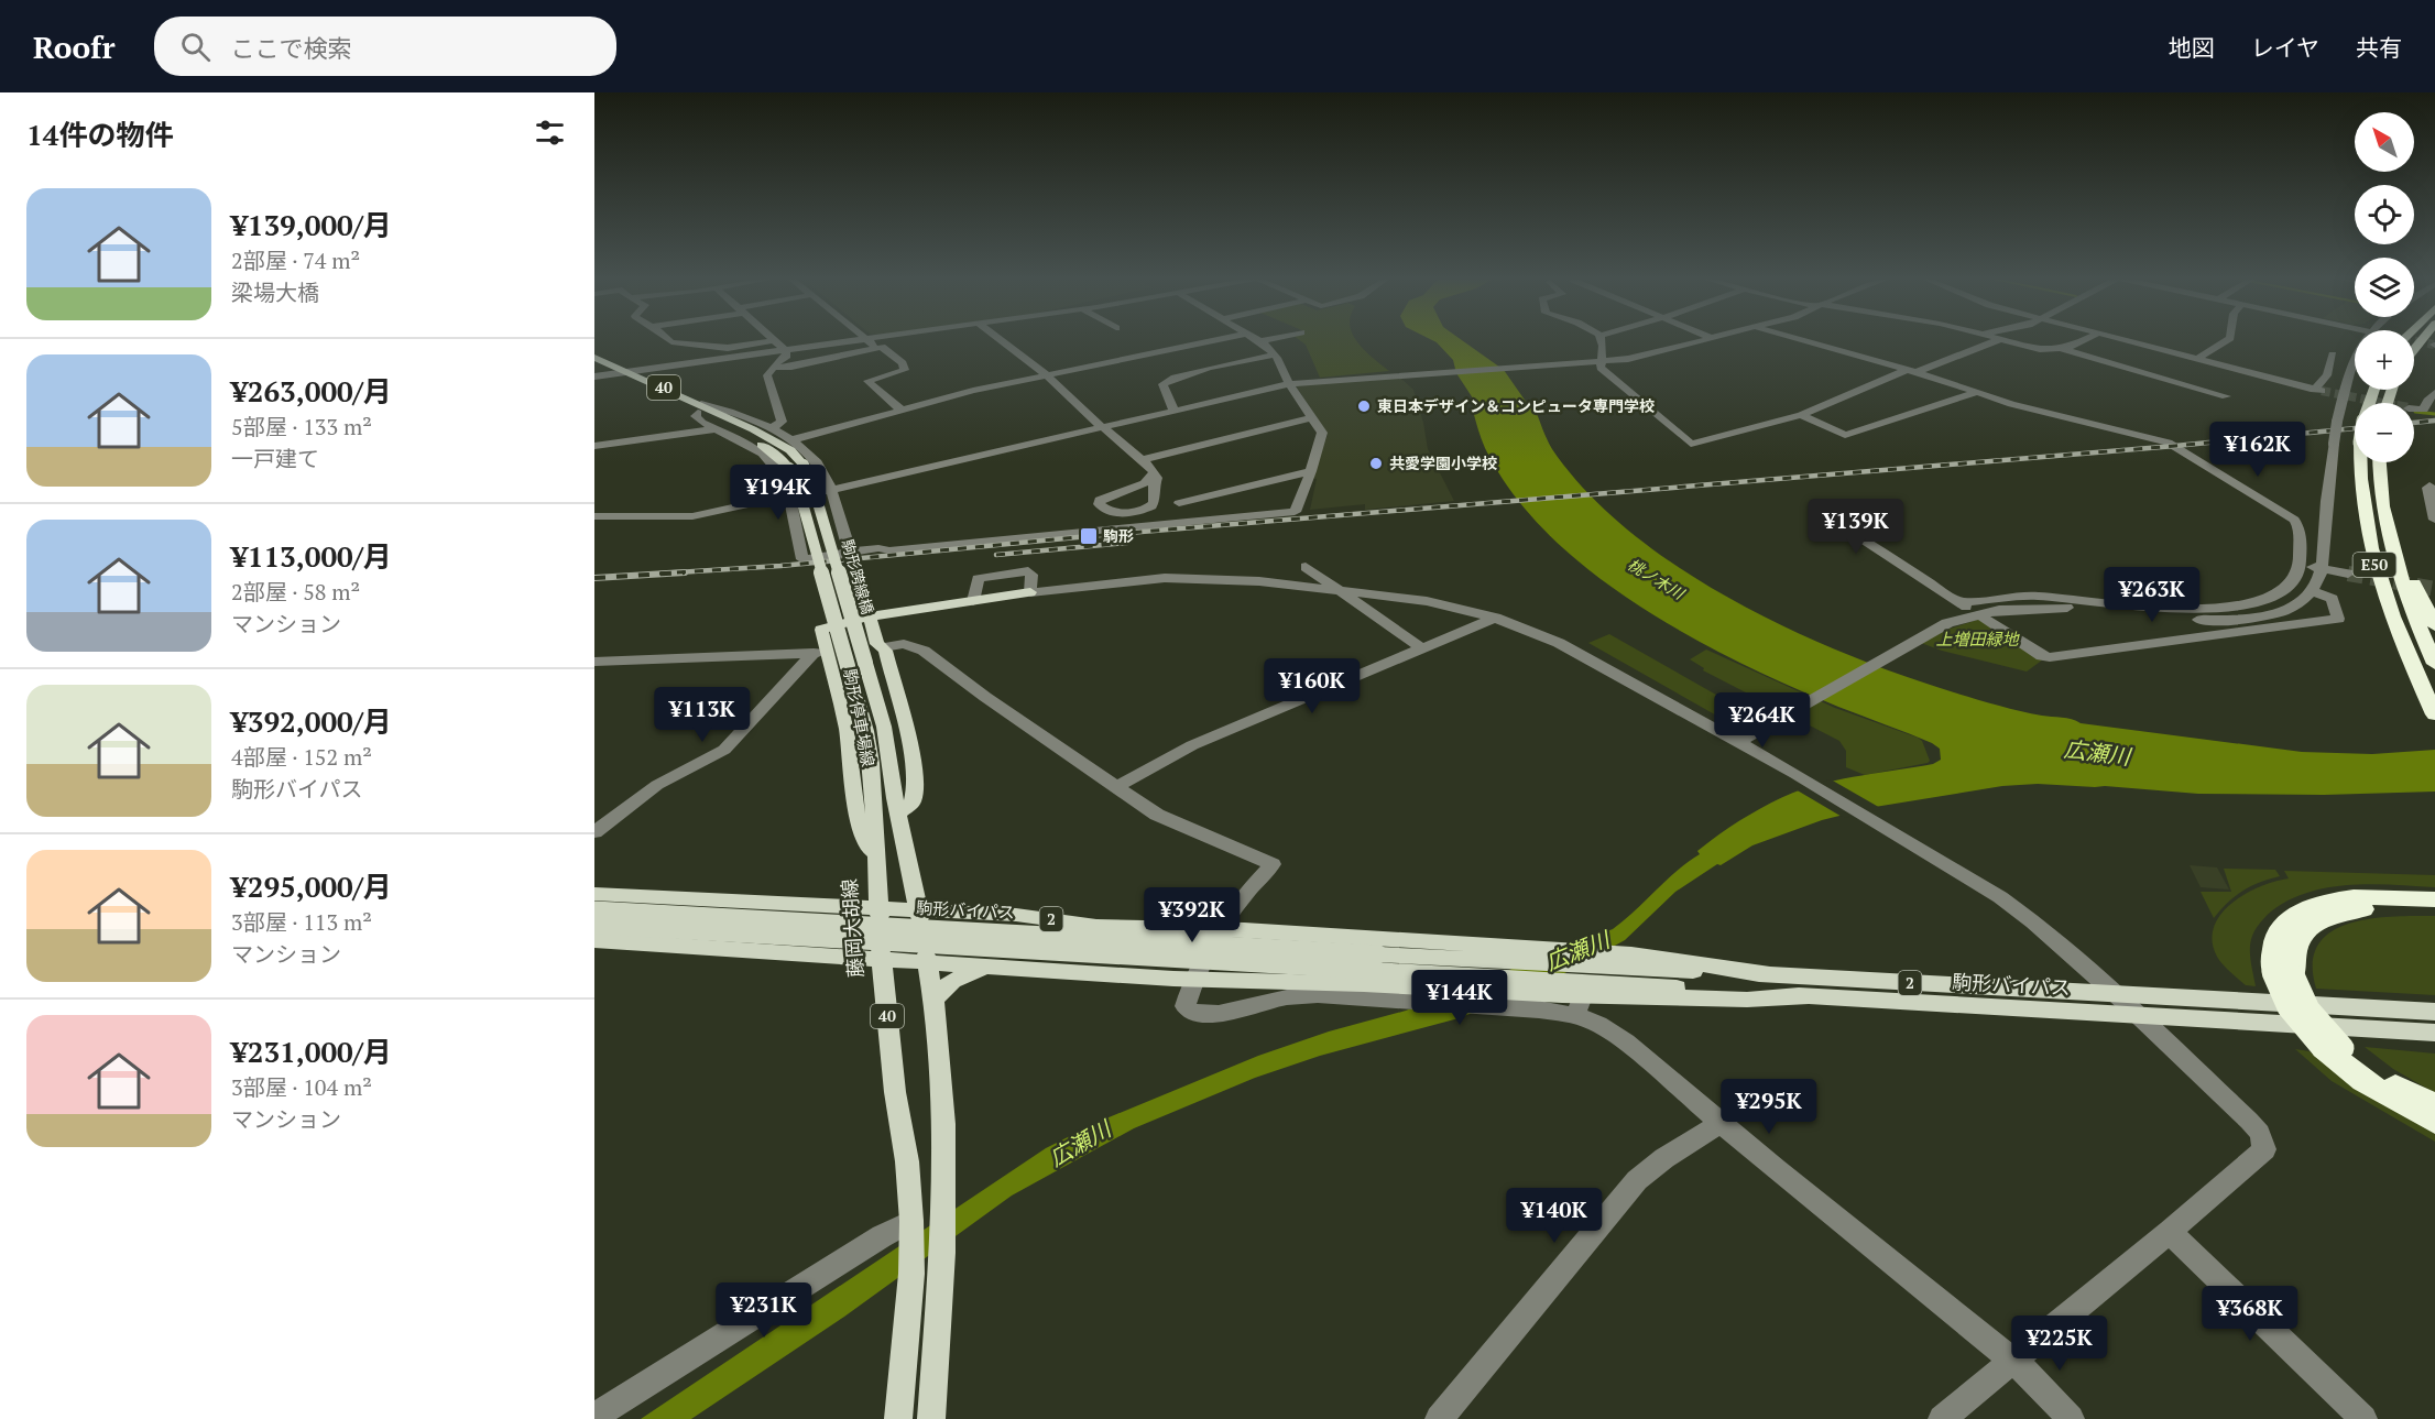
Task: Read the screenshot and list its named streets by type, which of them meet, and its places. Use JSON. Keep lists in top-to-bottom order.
{
  "streets": {
    "highway": ["E50"],
    "main road": [
      "40",
      "駒形跨線橋",
      "駒形停車場線",
      "駒形バイパス",
      "2",
      "藤岡大胡線"
    ]
  },
  "crossings": [
    ["40", "駒形跨線橋"],
    ["40", "2"],
    ["40", "藤岡大胡線"],
    ["駒形跨線橋", "藤岡大胡線"],
    ["駒形停車場線", "藤岡大胡線"],
    ["駒形バイパス", "2"],
    ["2", "藤岡大胡線"]
  ],
  "water": ["桃ノ木川", "広瀬川"],
  "parks": ["上増田緑地"],
  "places": {
    "other": ["東日本デザイン＆コンピュータ専門学校", "共愛学園小学校"],
    "transit": ["駒形"]
  },
  "north": "top left",
  "page": {
    "header": "Roofr",
    "search": "ここで検索",
    "nav": ["地図", "レイヤ", "共有"],
    "heading": "14件の物件",
    "map_buttons": ["+", "−"],
    "list": [
      {
        "name": "¥139,000/月",
        "note": "2部屋 · 74 m² · 梁場大橋"
      },
      {
        "name": "¥263,000/月",
        "note": "5部屋 · 133 m² · 一戸建て"
      },
      {
        "name": "¥113,000/月",
        "note": "2部屋 · 58 m² · マンション"
      },
      {
        "name": "¥392,000/月",
        "note": "4部屋 · 152 m² · 駒形バイパス"
      },
      {
        "name": "¥295,000/月",
        "note": "3部屋 · 113 m² · マンション"
      },
      {
        "name": "¥231,000/月",
        "note": "3部屋 · 104 m² · マンション"
      }
    ],
    "price": [
      "¥162K",
      "¥194K",
      "¥139K",
      "¥263K",
      "¥160K",
      "¥113K",
      "¥264K",
      "¥392K",
      "¥144K",
      "¥295K",
      "¥140K",
      "¥231K",
      "¥368K",
      "¥225K"
    ]
  }
}
